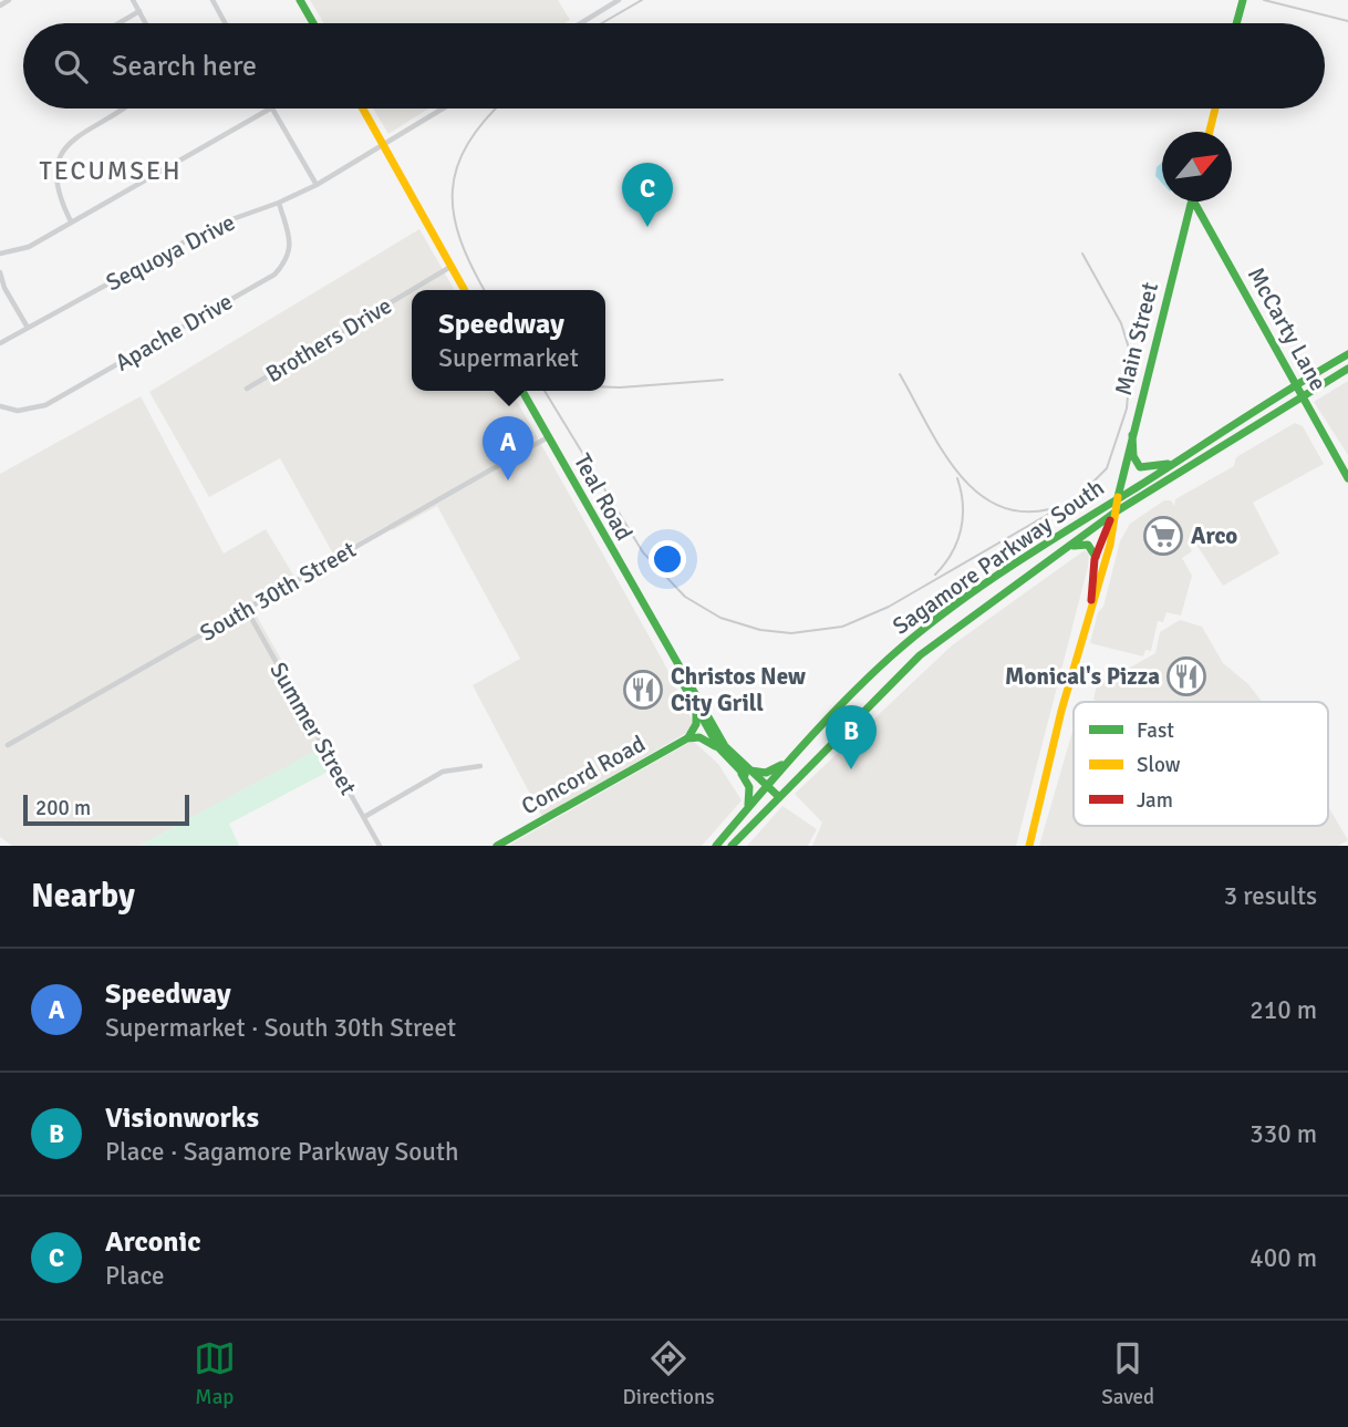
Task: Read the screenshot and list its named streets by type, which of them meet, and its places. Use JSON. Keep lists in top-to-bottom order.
{
  "streets": {
    "main road": [
      "McCarty Lane",
      "Main Street",
      "Teal Road",
      "Sagamore Parkway South",
      "Concord Road"
    ],
    "street": [
      "Sequoya Drive",
      "Apache Drive",
      "Brothers Drive",
      "South 30th Street",
      "Summer Street"
    ]
  },
  "crossings": [
    ["Sequoya Drive", "Apache Drive"],
    ["McCarty Lane", "Sagamore Parkway South"],
    ["Main Street", "Sagamore Parkway South"],
    ["Teal Road", "Sagamore Parkway South"],
    ["Teal Road", "South 30th Street"],
    ["South 30th Street", "Summer Street"]
  ],
  "districts": ["TECUMSEH"],
  "places": {
    "supermarket": ["Arco"],
    "restaurant": ["Monical's Pizza", "Christos New City Grill"]
  },
  "legend": ["Fast", "Slow", "Jam"],
  "scale_bar": "200 m",
  "north": "top right",
  "page": {
    "search": "Search here",
    "pins": ["C", "A", "B"],
    "popup": ["Speedway", "Supermarket"],
    "scale": "200 m",
    "heading": ["Nearby", "3 results"],
    "list": [
      {
        "mark": "A",
        "name": "Speedway",
        "note": "Supermarket · South 30th Street",
        "value": "210 m"
      },
      {
        "mark": "B",
        "name": "Visionworks",
        "note": "Place · Sagamore Parkway South",
        "value": "330 m"
      },
      {
        "mark": "C",
        "name": "Arconic",
        "note": "Place",
        "value": "400 m"
      }
    ],
    "nav": ["Map", "Directions", "Saved"]
  }
}
